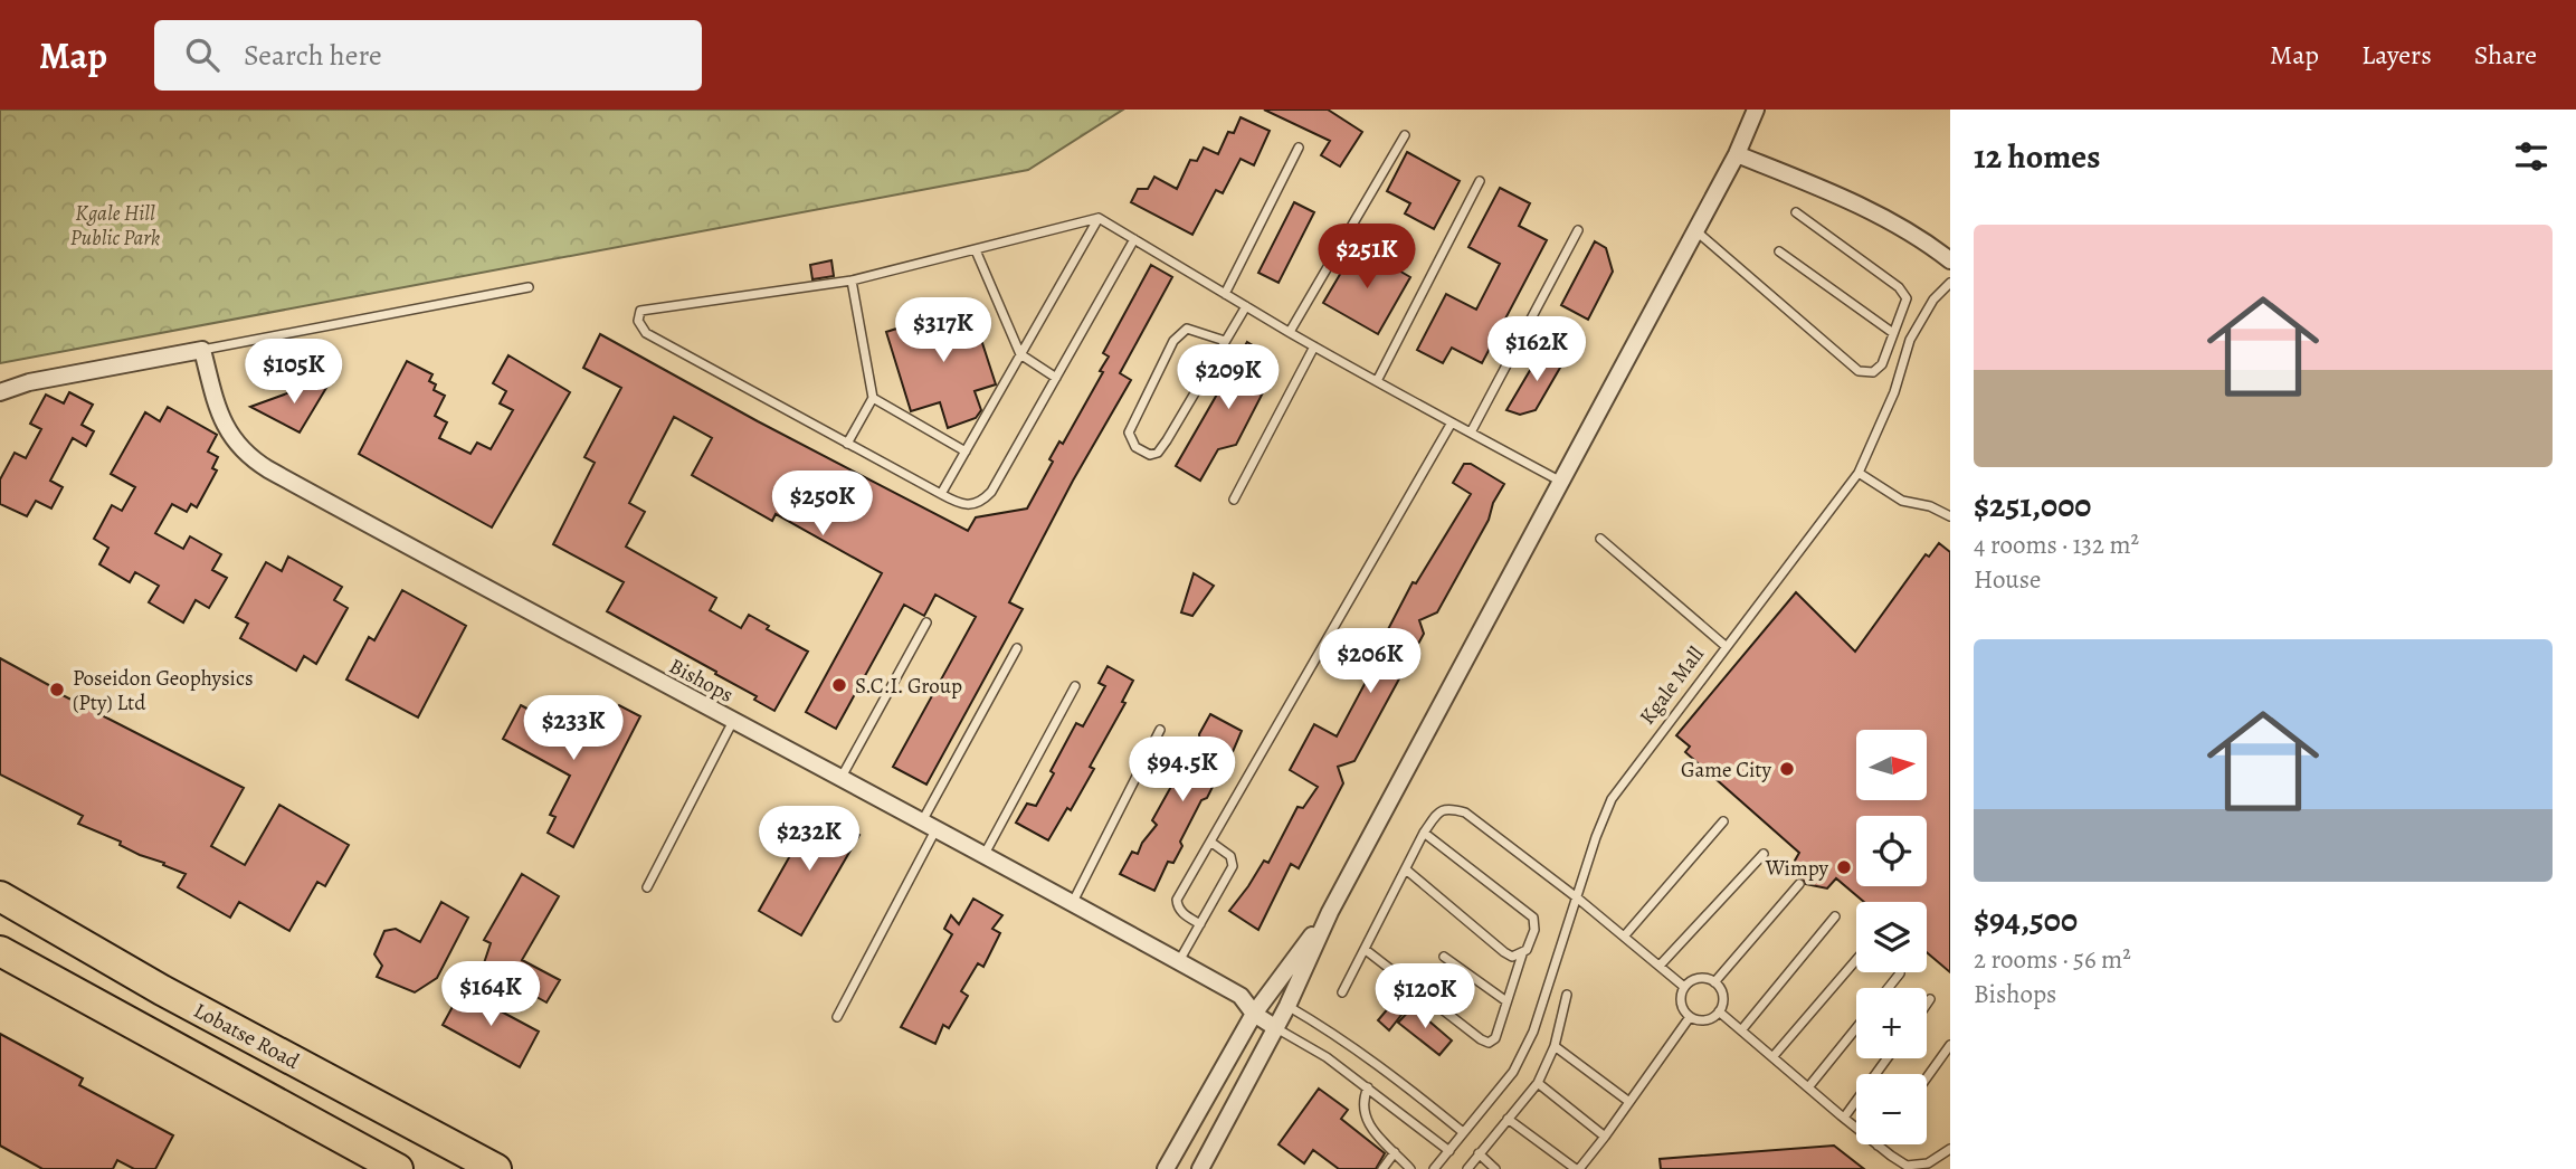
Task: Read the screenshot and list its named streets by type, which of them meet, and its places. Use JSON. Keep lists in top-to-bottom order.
{
  "streets": {
    "highway": ["Lobatse Road"],
    "street": ["Bishops"],
    "lane": ["Kgale Mall"]
  },
  "parks": ["Kgale Hill Public Park"],
  "places": [
    "S.C.I. Group",
    "Poseidon Geophysics (Pty) Ltd",
    "Game City",
    "Wimpy"
  ],
  "north": "right",
  "page": {
    "header": "Map",
    "search": "Search here",
    "nav": ["Map", "Layers", "Share"],
    "heading": "12 homes",
    "list": [
      {
        "name": "$251,000",
        "note": "4 rooms · 132 m² · House"
      },
      {
        "name": "$94,500",
        "note": "2 rooms · 56 m² · Bishops"
      }
    ],
    "price": [
      "$251K",
      "$317K",
      "$162K",
      "$105K",
      "$209K",
      "$250K",
      "$206K",
      "$233K",
      "$94.5K",
      "$232K",
      "$164K",
      "$120K"
    ],
    "map_buttons": ["+", "−"]
  }
}
